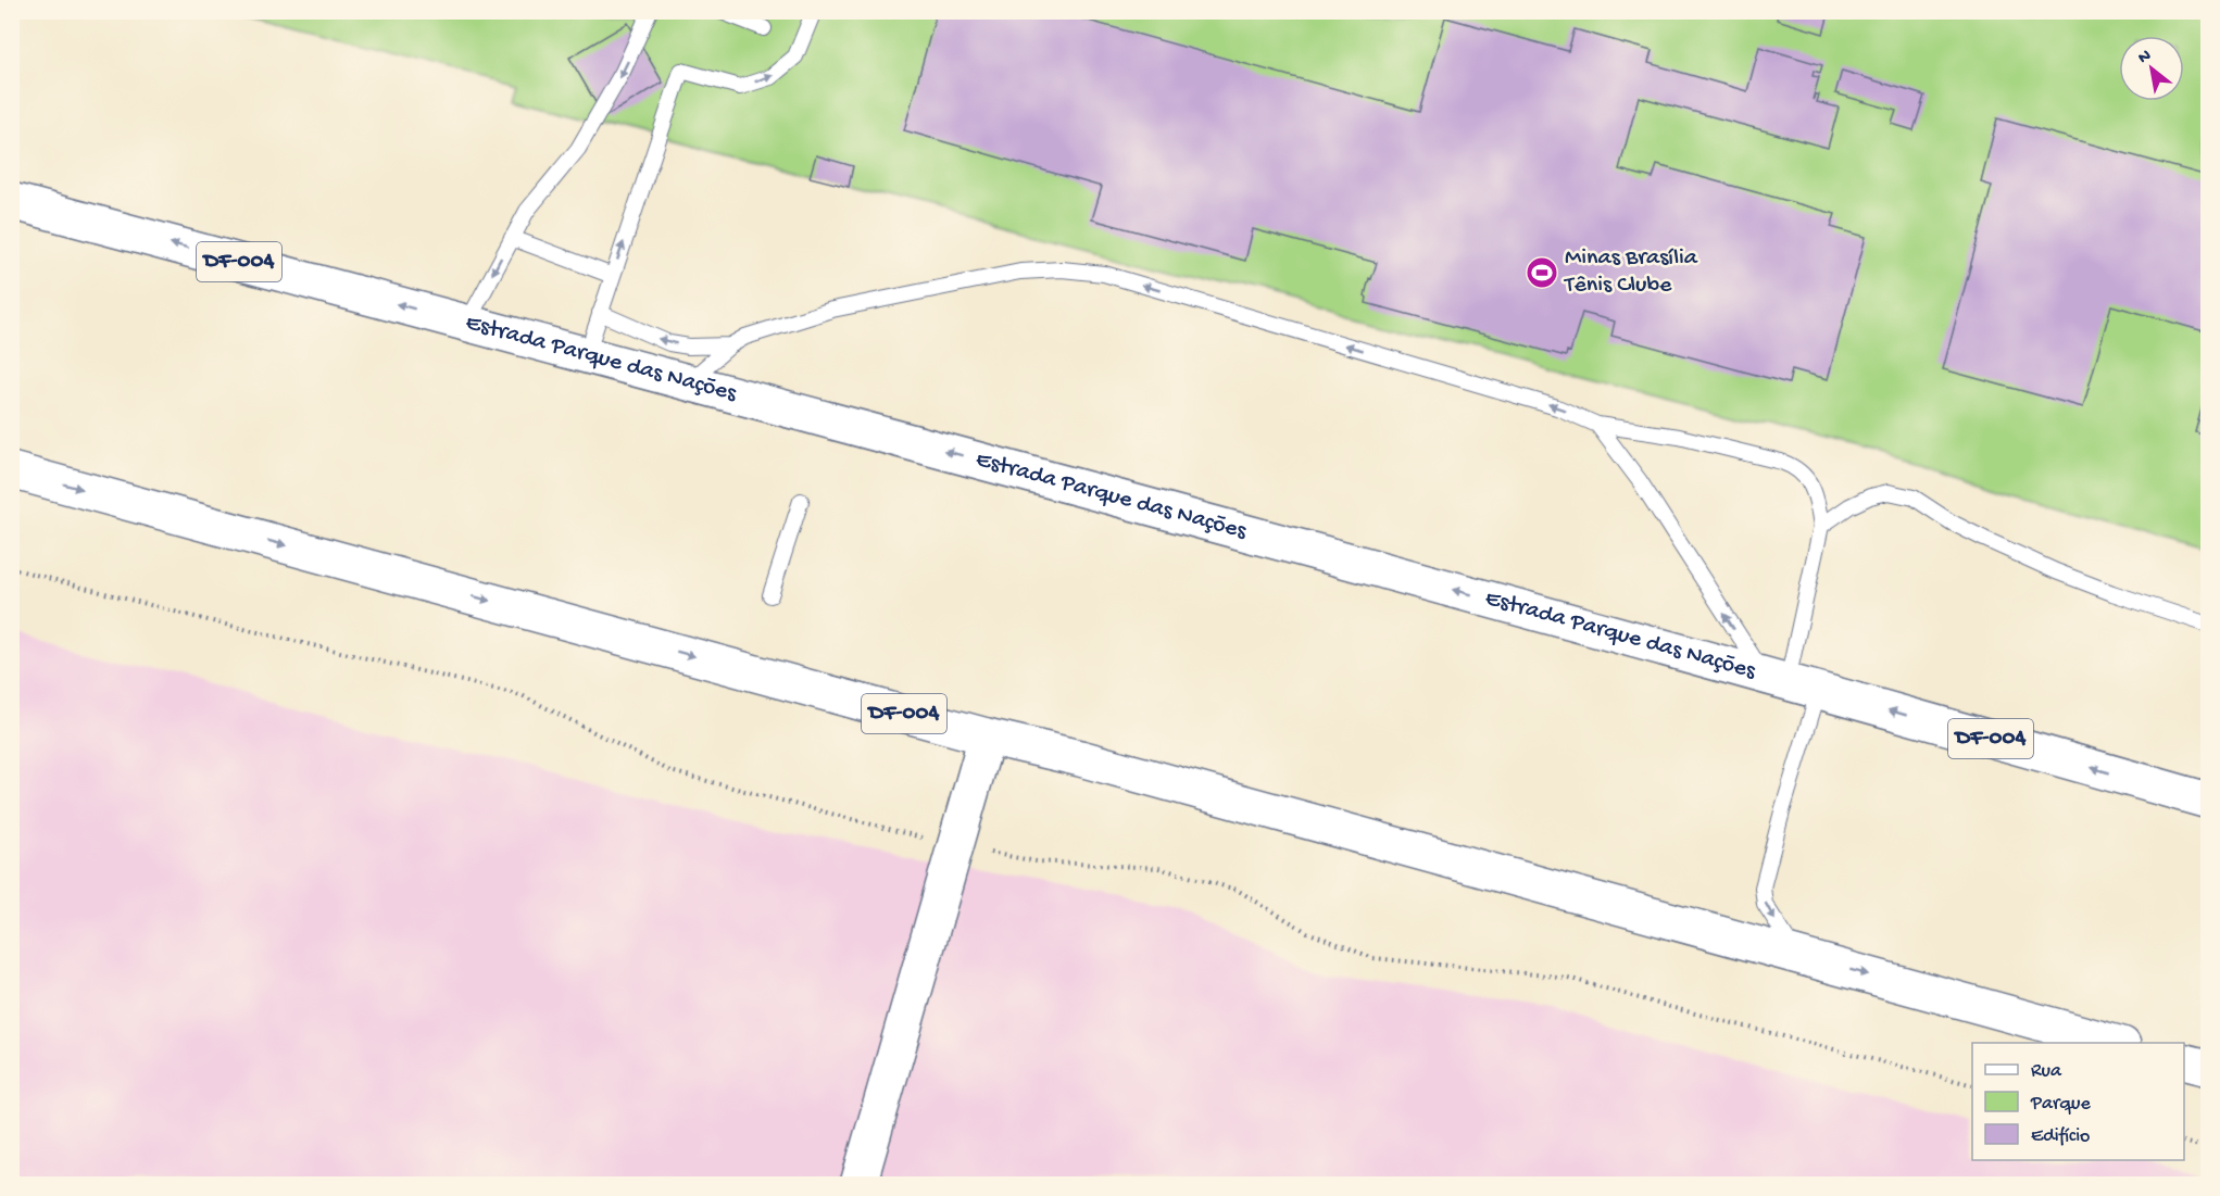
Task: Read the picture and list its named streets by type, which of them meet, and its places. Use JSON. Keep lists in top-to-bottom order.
{
  "streets": {
    "main road": ["DF-004", "Estrada Parque das Nações"]
  },
  "places": {
    "sports": ["Minas Brasília Tênis Clube"]
  },
  "legend": ["Rua", "Parque", "Edifício"],
  "north": "top left"
}
